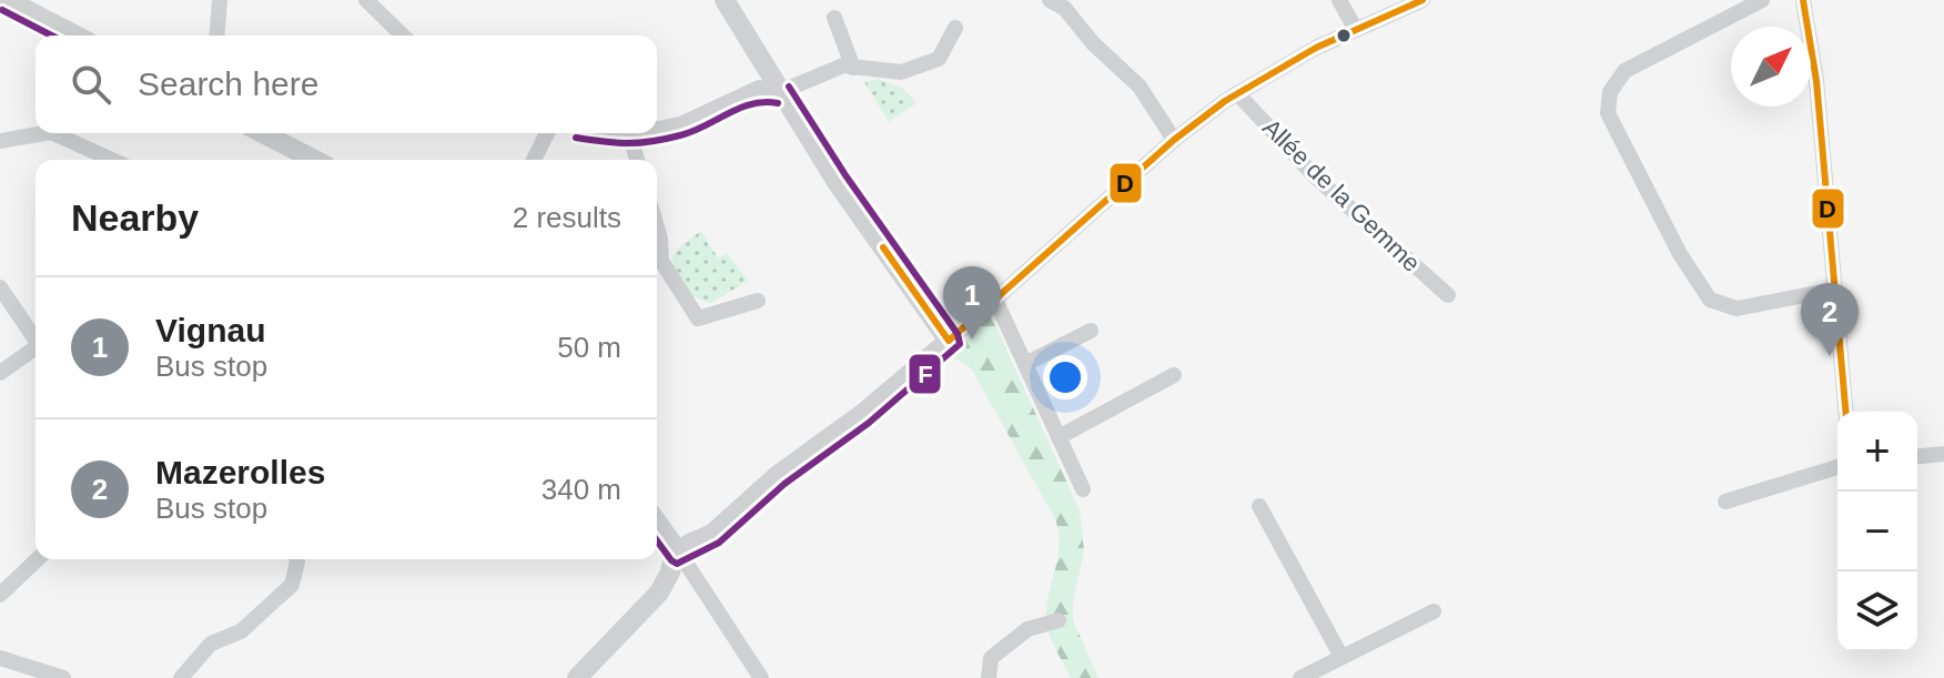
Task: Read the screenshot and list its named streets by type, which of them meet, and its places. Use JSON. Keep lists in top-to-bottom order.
{
  "streets": {
    "street": ["Allée de la Gemme"]
  },
  "lines": ["transit line D", "transit line F"],
  "north": "top right",
  "page": {
    "search": "Search here",
    "heading": ["Nearby", "2 results"],
    "pins": ["1", "2"],
    "list": [
      {
        "mark": "1",
        "name": "Vignau",
        "note": "Bus stop",
        "value": "50 m"
      },
      {
        "mark": "2",
        "name": "Mazerolles",
        "note": "Bus stop",
        "value": "340 m"
      }
    ],
    "map_buttons": ["+", "−"]
  }
}
